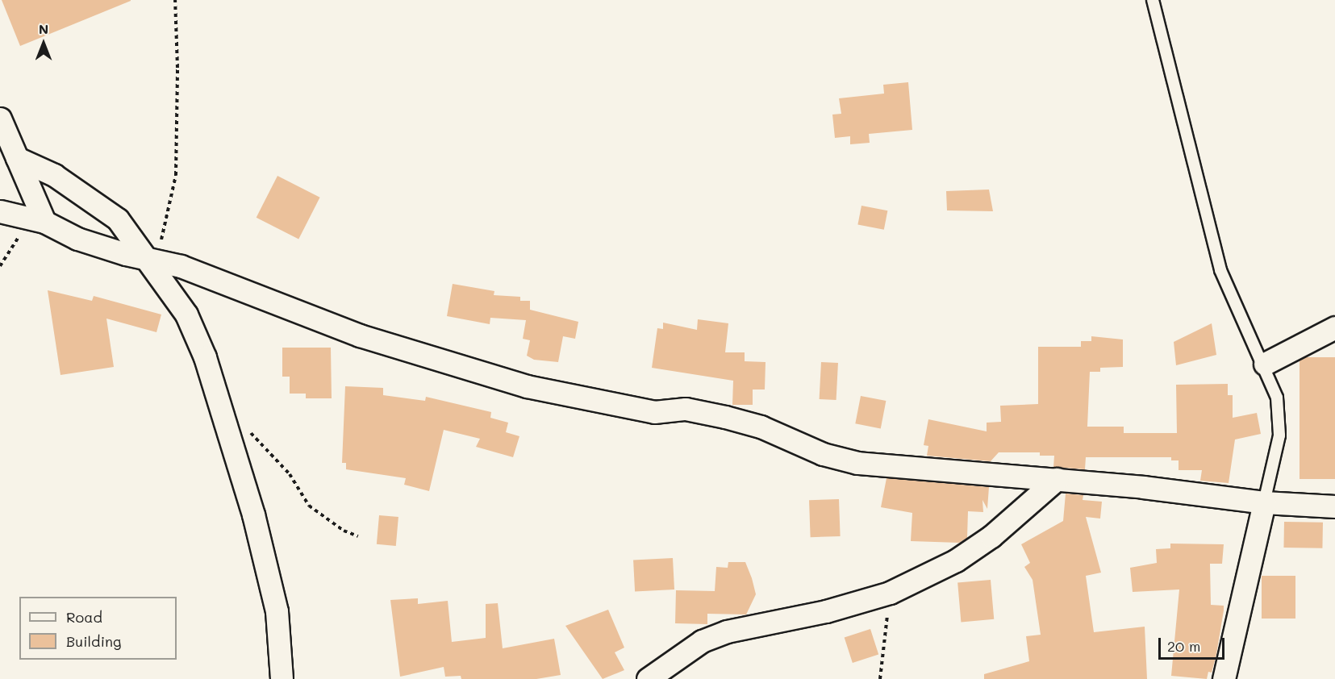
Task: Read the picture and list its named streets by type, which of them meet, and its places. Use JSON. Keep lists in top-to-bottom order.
{
  "legend": ["Road", "Building"],
  "scale_bar": "20 m",
  "north": "top"
}
